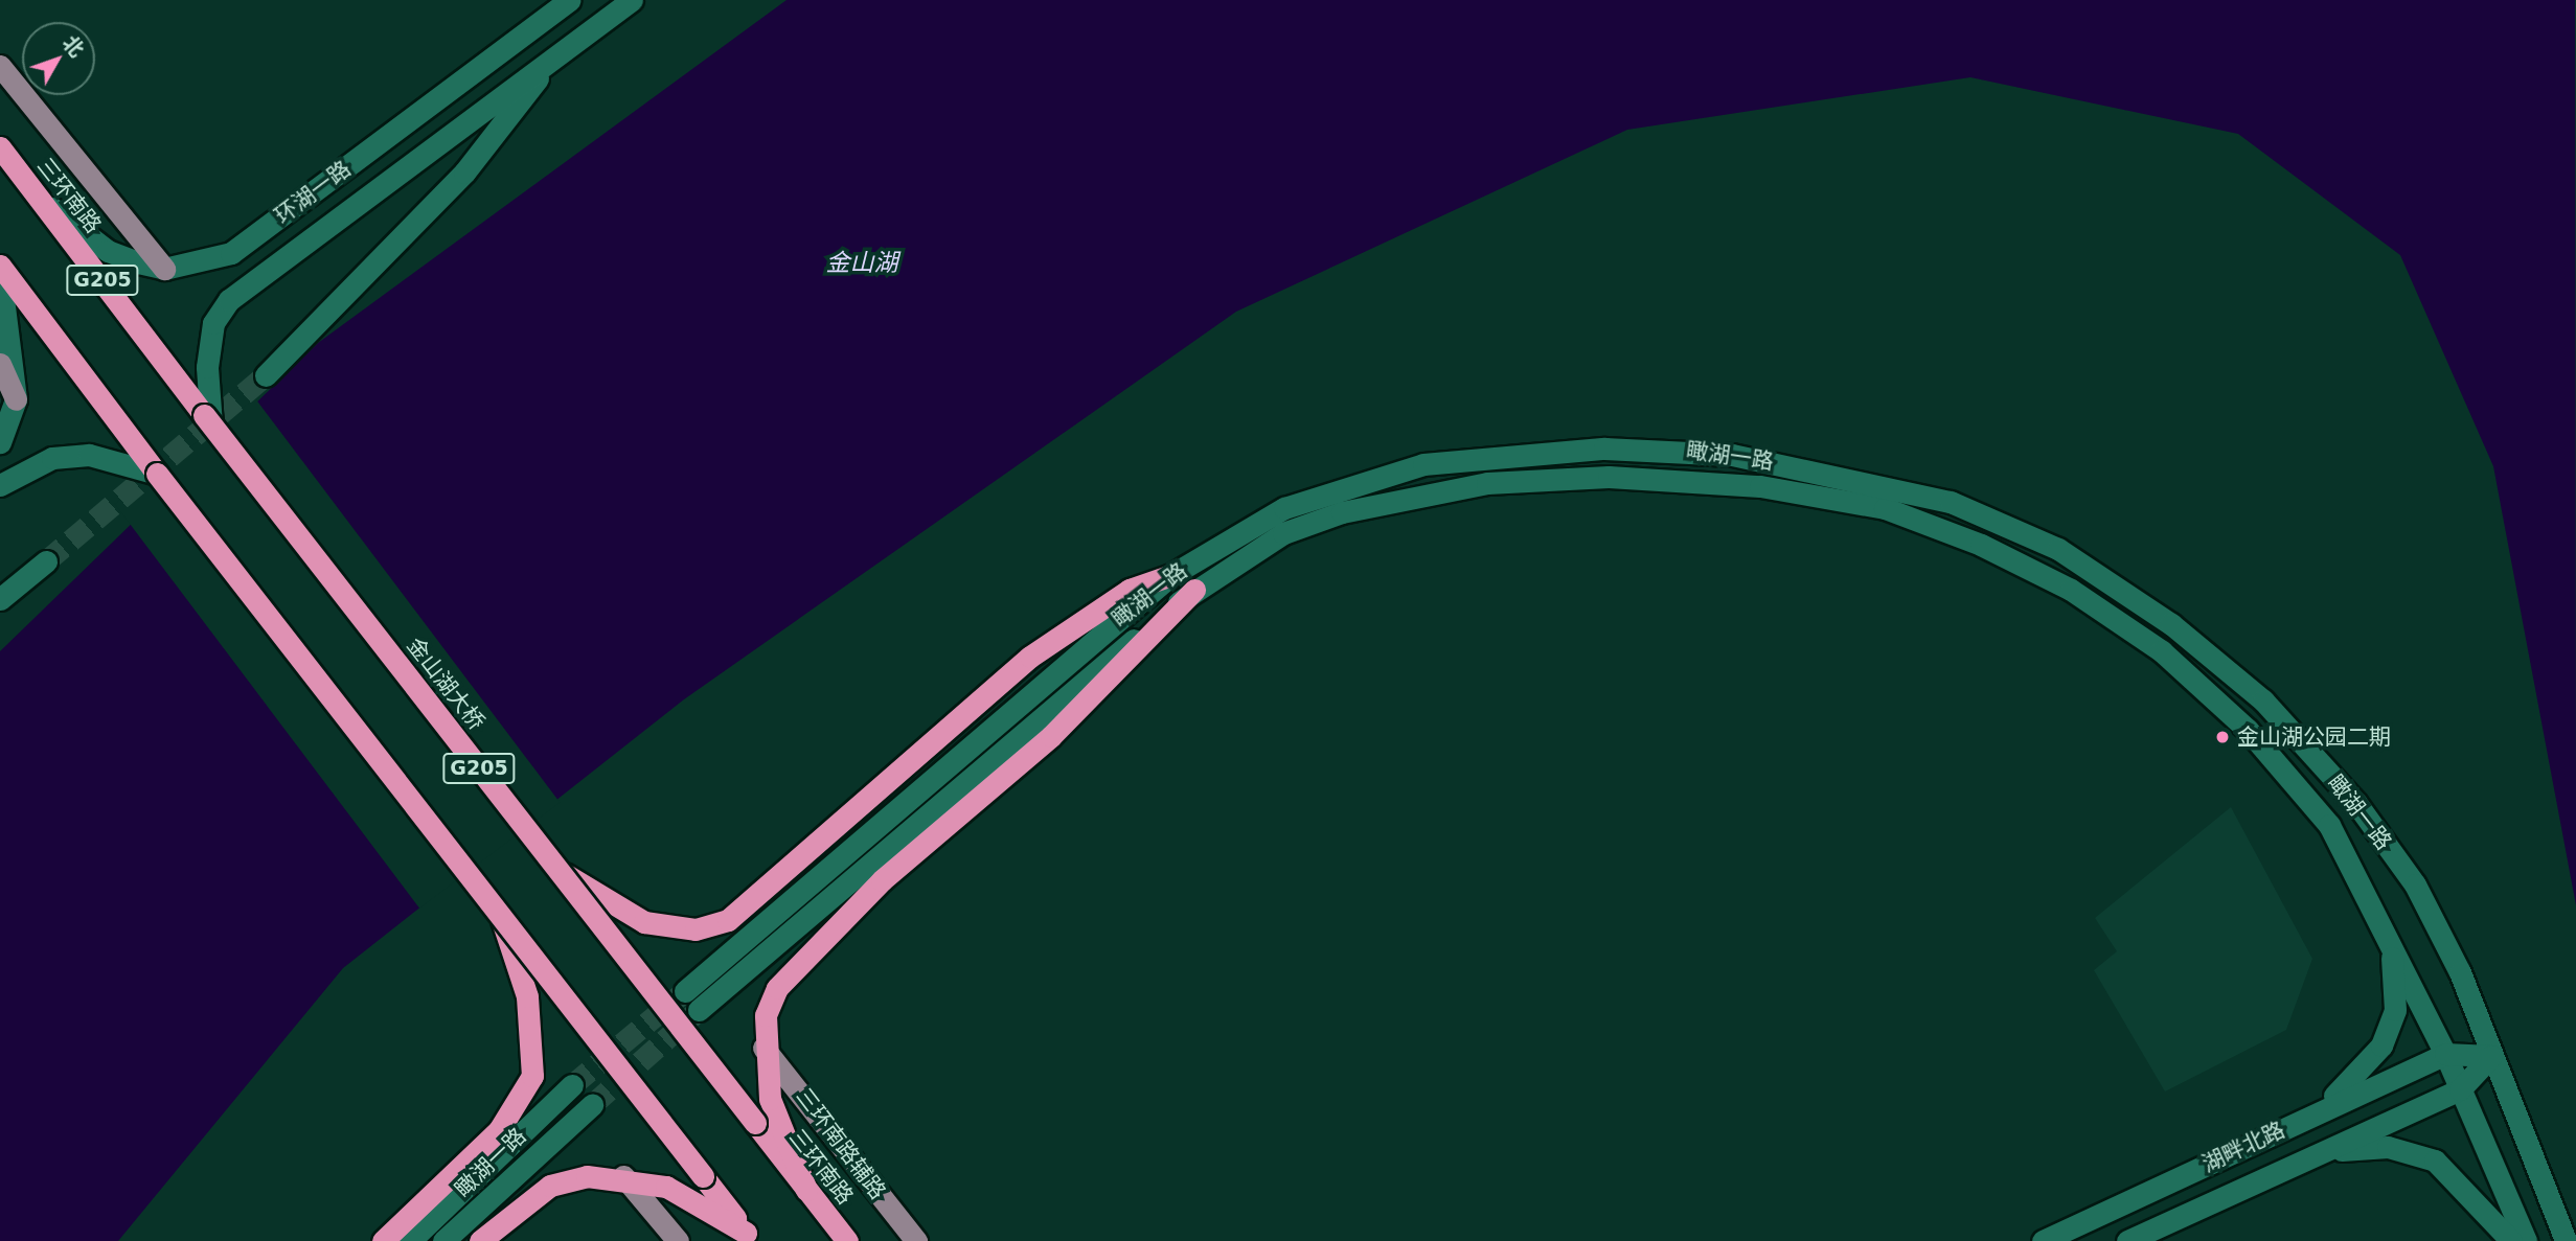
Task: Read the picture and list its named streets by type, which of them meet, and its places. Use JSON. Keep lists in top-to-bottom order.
{
  "streets": {
    "highway": ["三环南路", "G205", "金山湖大桥"],
    "main road": ["三环南路辅路"],
    "street": ["环湖一路", "瞰湖一路", "湖畔北路"]
  },
  "crossings": [
    ["环湖一路", "三环南路"],
    ["环湖一路", "金山湖大桥"],
    ["三环南路", "金山湖大桥"],
    ["瞰湖一路", "湖畔北路"]
  ],
  "water": ["金山湖"],
  "places": ["金山湖公园二期"],
  "north": "top right"
}
